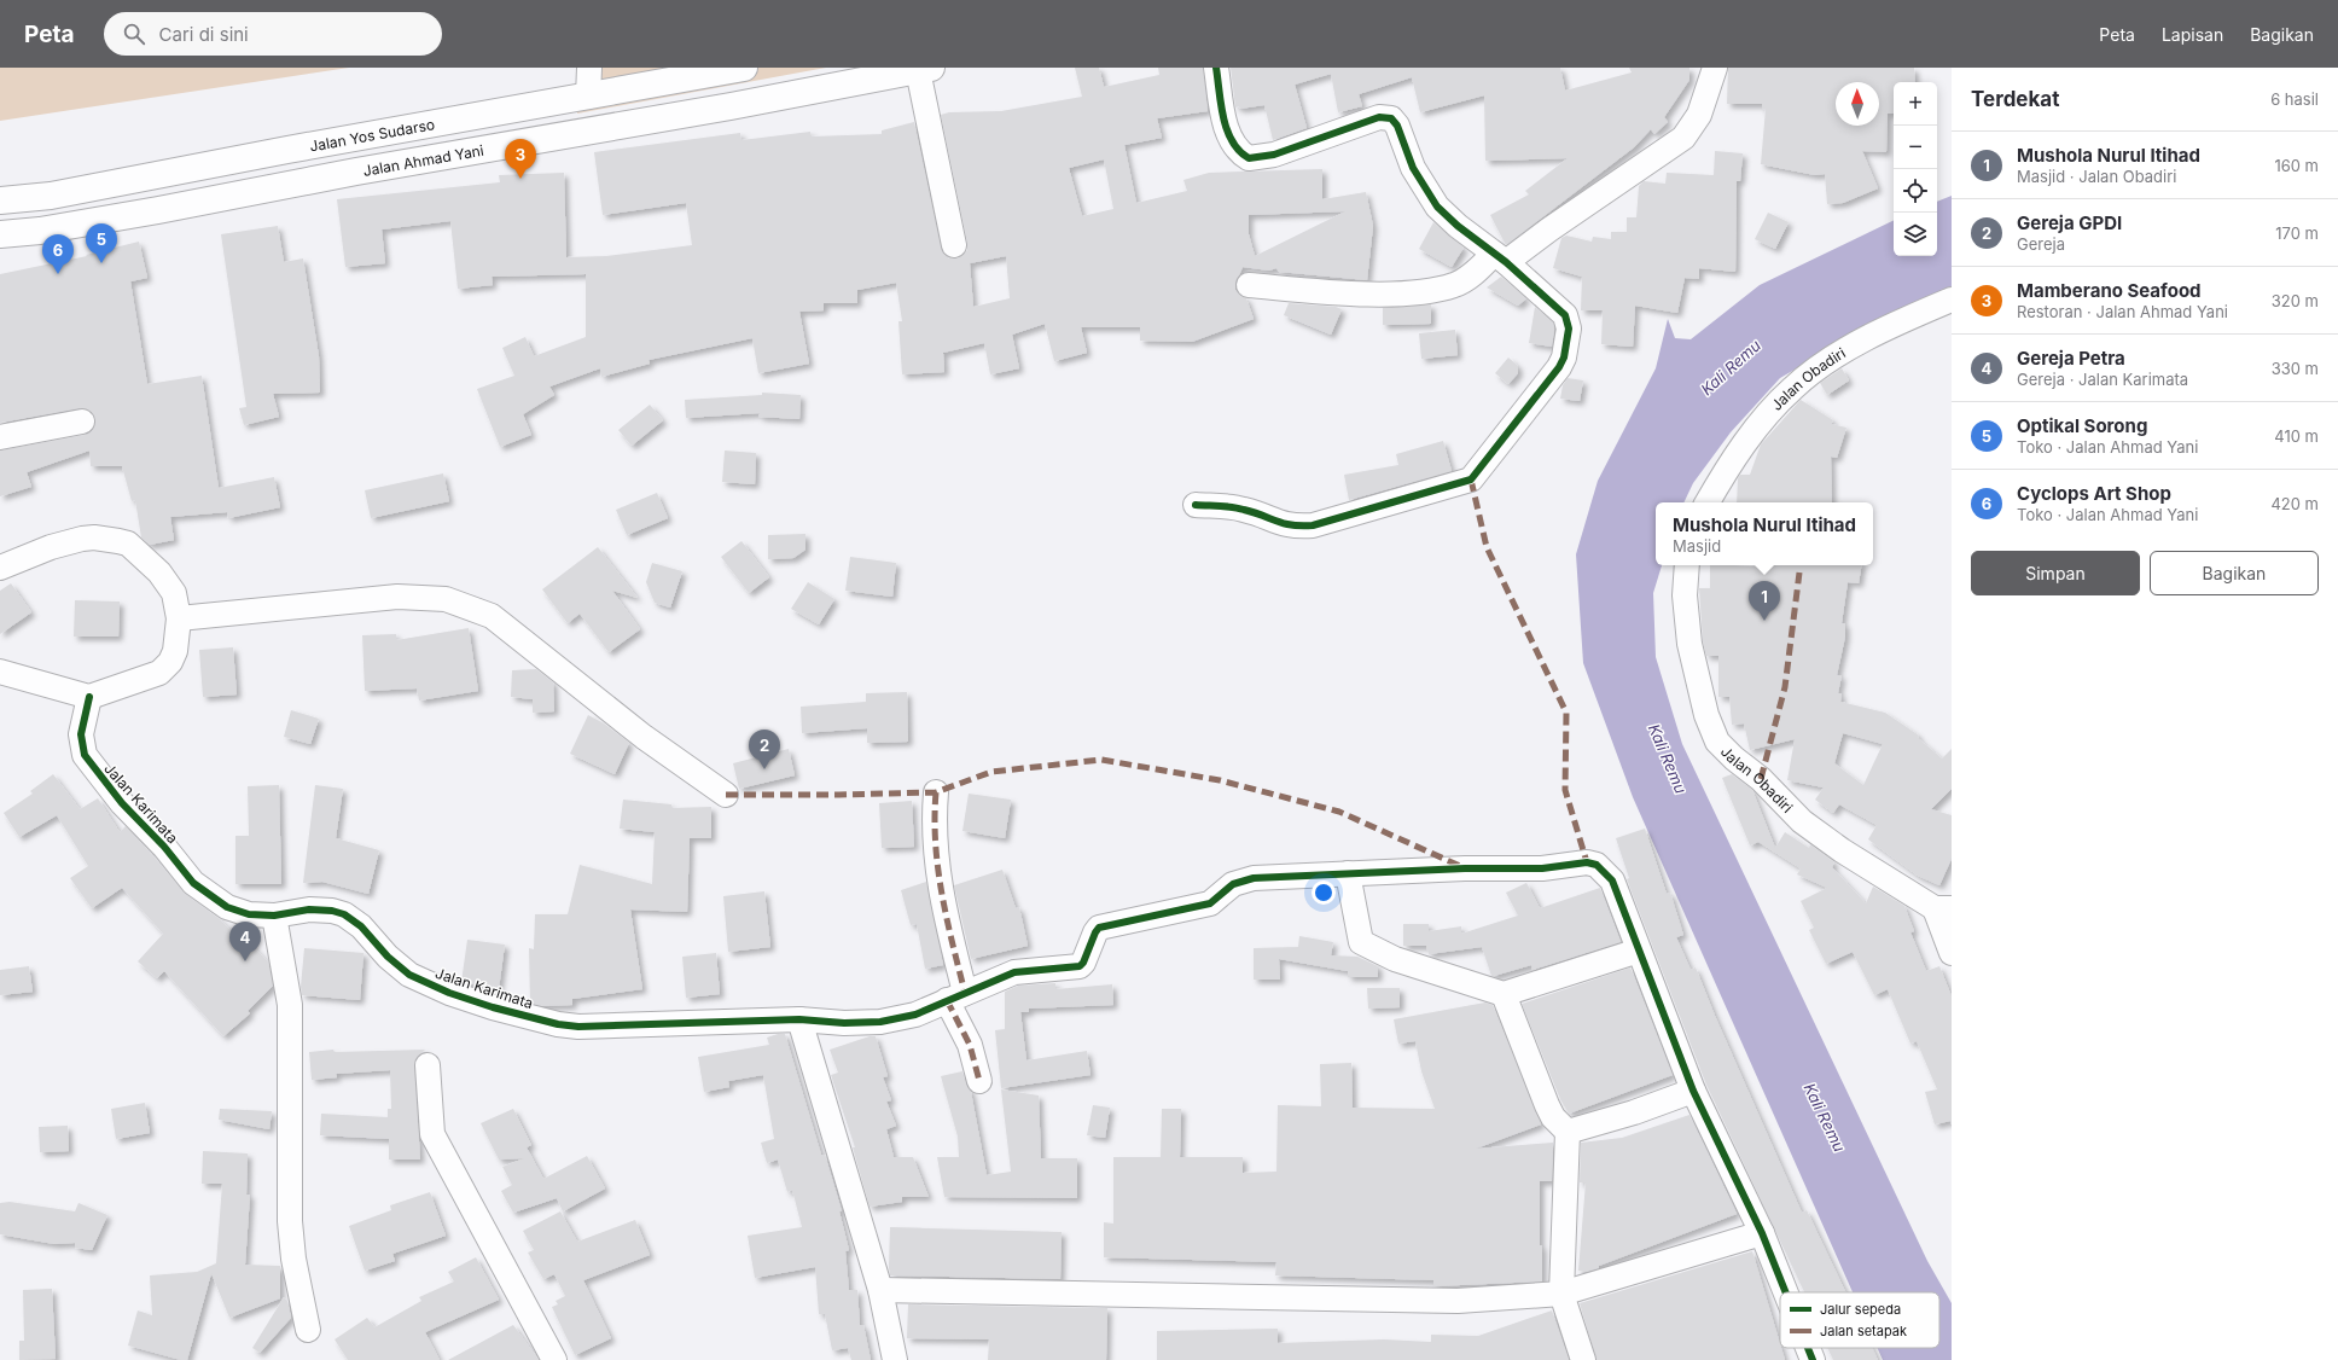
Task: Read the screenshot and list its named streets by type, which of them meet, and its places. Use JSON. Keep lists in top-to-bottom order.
{
  "streets": {
    "highway": ["Jalan Yos Sudarso", "Jalan Ahmad Yani"],
    "street": ["Jalan Obadiri", "Jalan Karimata"]
  },
  "water": ["Kali Remu"],
  "legend": ["Jalur sepeda", "Jalan setapak"],
  "north": "top",
  "page": {
    "header": "Peta",
    "search": "Cari di sini",
    "nav": ["Peta", "Lapisan", "Bagikan"],
    "heading": ["Terdekat", "6 hasil"],
    "map_buttons": ["+", "−"],
    "list": [
      {
        "mark": "1",
        "name": "Mushola Nurul Itihad",
        "note": "Masjid · Jalan Obadiri",
        "value": "160 m"
      },
      {
        "mark": "2",
        "name": "Gereja GPDI",
        "note": "Gereja",
        "value": "170 m"
      },
      {
        "mark": "3",
        "name": "Mamberano Seafood",
        "note": "Restoran · Jalan Ahmad Yani",
        "value": "320 m"
      },
      {
        "mark": "4",
        "name": "Gereja Petra",
        "note": "Gereja · Jalan Karimata",
        "value": "330 m"
      },
      {
        "mark": "5",
        "name": "Optikal Sorong",
        "note": "Toko · Jalan Ahmad Yani",
        "value": "410 m"
      },
      {
        "mark": "6",
        "name": "Cyclops Art Shop",
        "note": "Toko · Jalan Ahmad Yani",
        "value": "420 m"
      }
    ],
    "pins": [
      "3",
      "5",
      "6",
      "1",
      "2",
      "4"
    ],
    "popup": ["Mushola Nurul Itihad", "Masjid"],
    "buttons": ["Simpan", "Bagikan"]
  }
}
